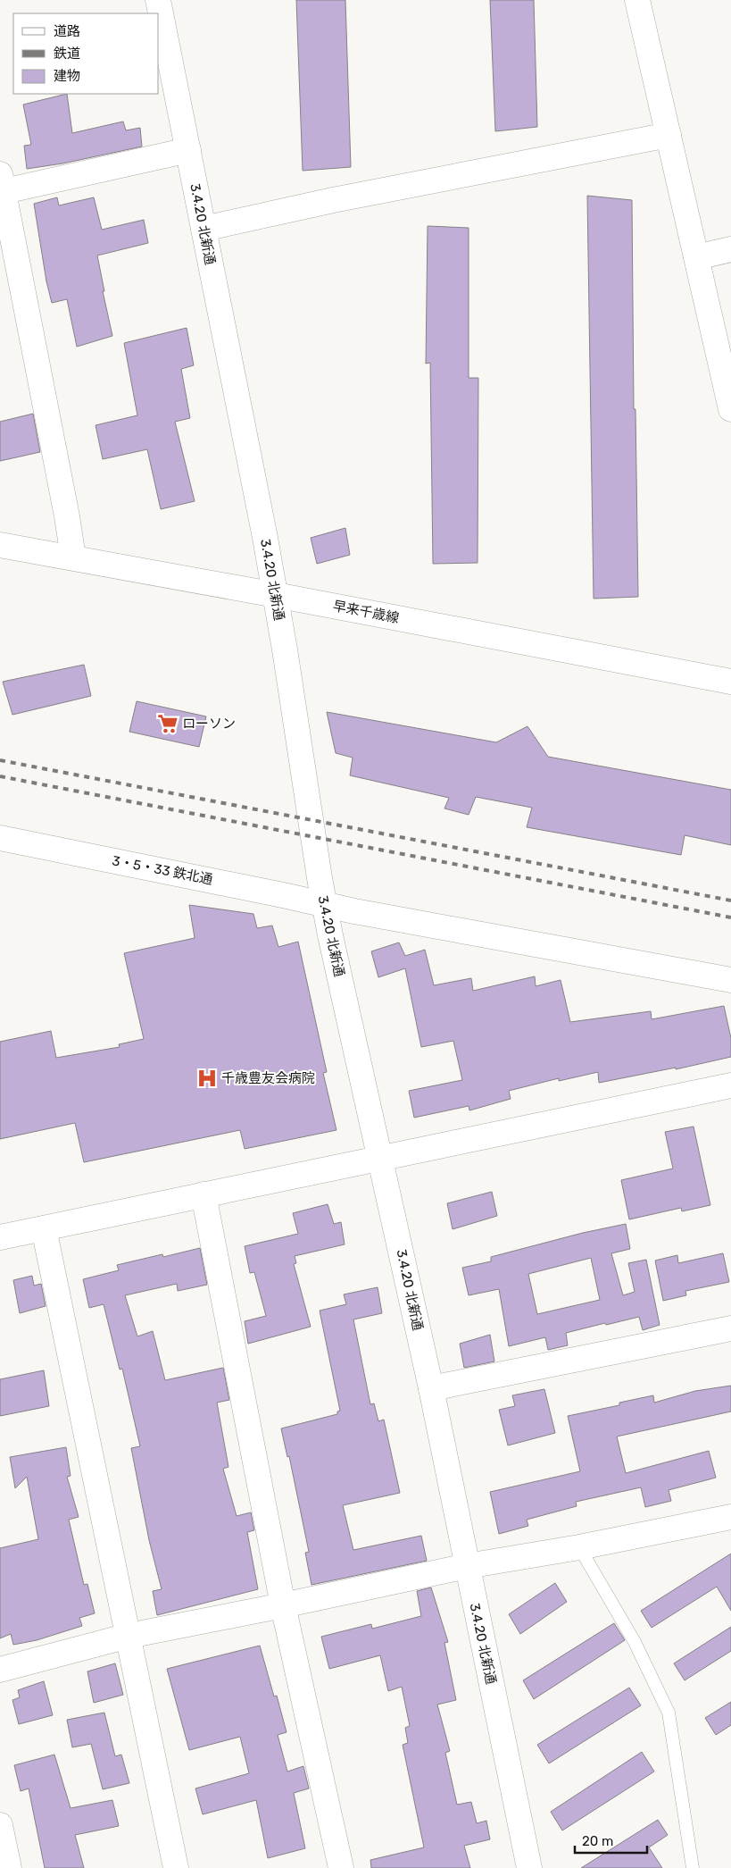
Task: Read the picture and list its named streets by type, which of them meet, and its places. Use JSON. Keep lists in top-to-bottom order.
{
  "streets": {
    "street": ["3.4.20 北新通", "早来千歳線", "3・5・33 鉄北通"]
  },
  "crossings": [
    ["3.4.20 北新通", "早来千歳線"],
    ["3.4.20 北新通", "3・5・33 鉄北通"]
  ],
  "places": {
    "supermarket": ["ローソン"],
    "hospital": ["千歳豊友会病院"]
  },
  "legend": ["道路", "鉄道", "建物"],
  "scale_bar": "20 m"
}
